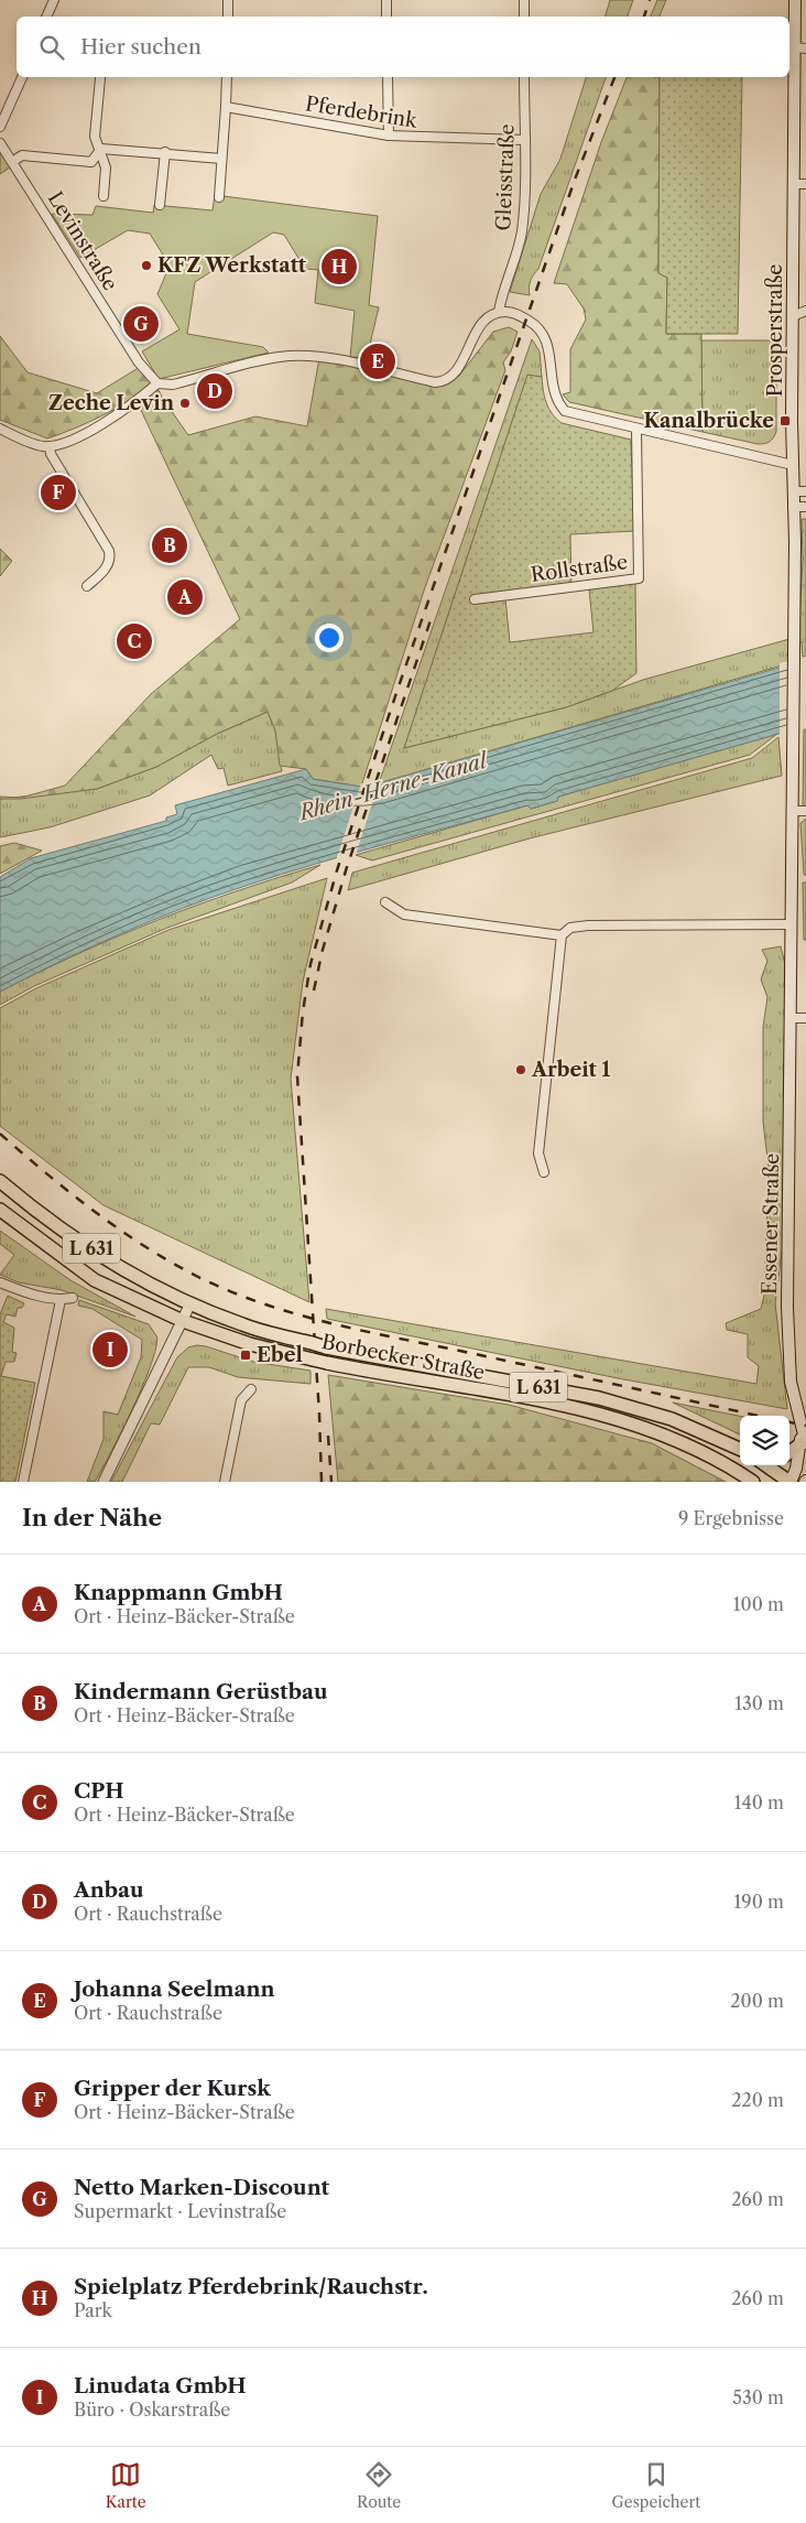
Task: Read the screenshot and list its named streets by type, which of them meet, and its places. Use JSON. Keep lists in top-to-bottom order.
{
  "streets": {
    "main road": [
      "Prosperstraße",
      "Essener Straße",
      "L 631",
      "Borbecker Straße"
    ],
    "street": [
      "Pferdebrink",
      "Gleisstraße",
      "Levinstraße",
      "Rollstraße"
    ]
  },
  "crossings": [
    ["Pferdebrink", "Gleisstraße"],
    ["Prosperstraße", "Essener Straße"]
  ],
  "water": ["Rhein-Herne-Kanal"],
  "places": {
    "other": ["KFZ Werkstatt", "Zeche Levin", "Arbeit 1"],
    "transit": ["Kanalbrücke", "Ebel"]
  },
  "page": {
    "search": "Hier suchen",
    "pins": [
      "H",
      "G",
      "E",
      "D",
      "F",
      "B",
      "A",
      "C",
      "I"
    ],
    "heading": ["In der Nähe", "9 Ergebnisse"],
    "list": [
      {
        "mark": "A",
        "name": "Knappmann GmbH",
        "note": "Ort · Heinz-Bäcker-Straße",
        "value": "100 m"
      },
      {
        "mark": "B",
        "name": "Kindermann Gerüstbau",
        "note": "Ort · Heinz-Bäcker-Straße",
        "value": "130 m"
      },
      {
        "mark": "C",
        "name": "CPH",
        "note": "Ort · Heinz-Bäcker-Straße",
        "value": "140 m"
      },
      {
        "mark": "D",
        "name": "Anbau",
        "note": "Ort · Rauchstraße",
        "value": "190 m"
      },
      {
        "mark": "E",
        "name": "Johanna Seelmann",
        "note": "Ort · Rauchstraße",
        "value": "200 m"
      },
      {
        "mark": "F",
        "name": "Gripper der Kursk",
        "note": "Ort · Heinz-Bäcker-Straße",
        "value": "220 m"
      },
      {
        "mark": "G",
        "name": "Netto Marken-Discount",
        "note": "Supermarkt · Levinstraße",
        "value": "260 m"
      },
      {
        "mark": "H",
        "name": "Spielplatz Pferdebrink/Rauchstr.",
        "note": "Park",
        "value": "260 m"
      },
      {
        "mark": "I",
        "name": "Linudata GmbH",
        "note": "Büro · Oskarstraße",
        "value": "530 m"
      }
    ],
    "nav": ["Karte", "Route", "Gespeichert"]
  }
}
